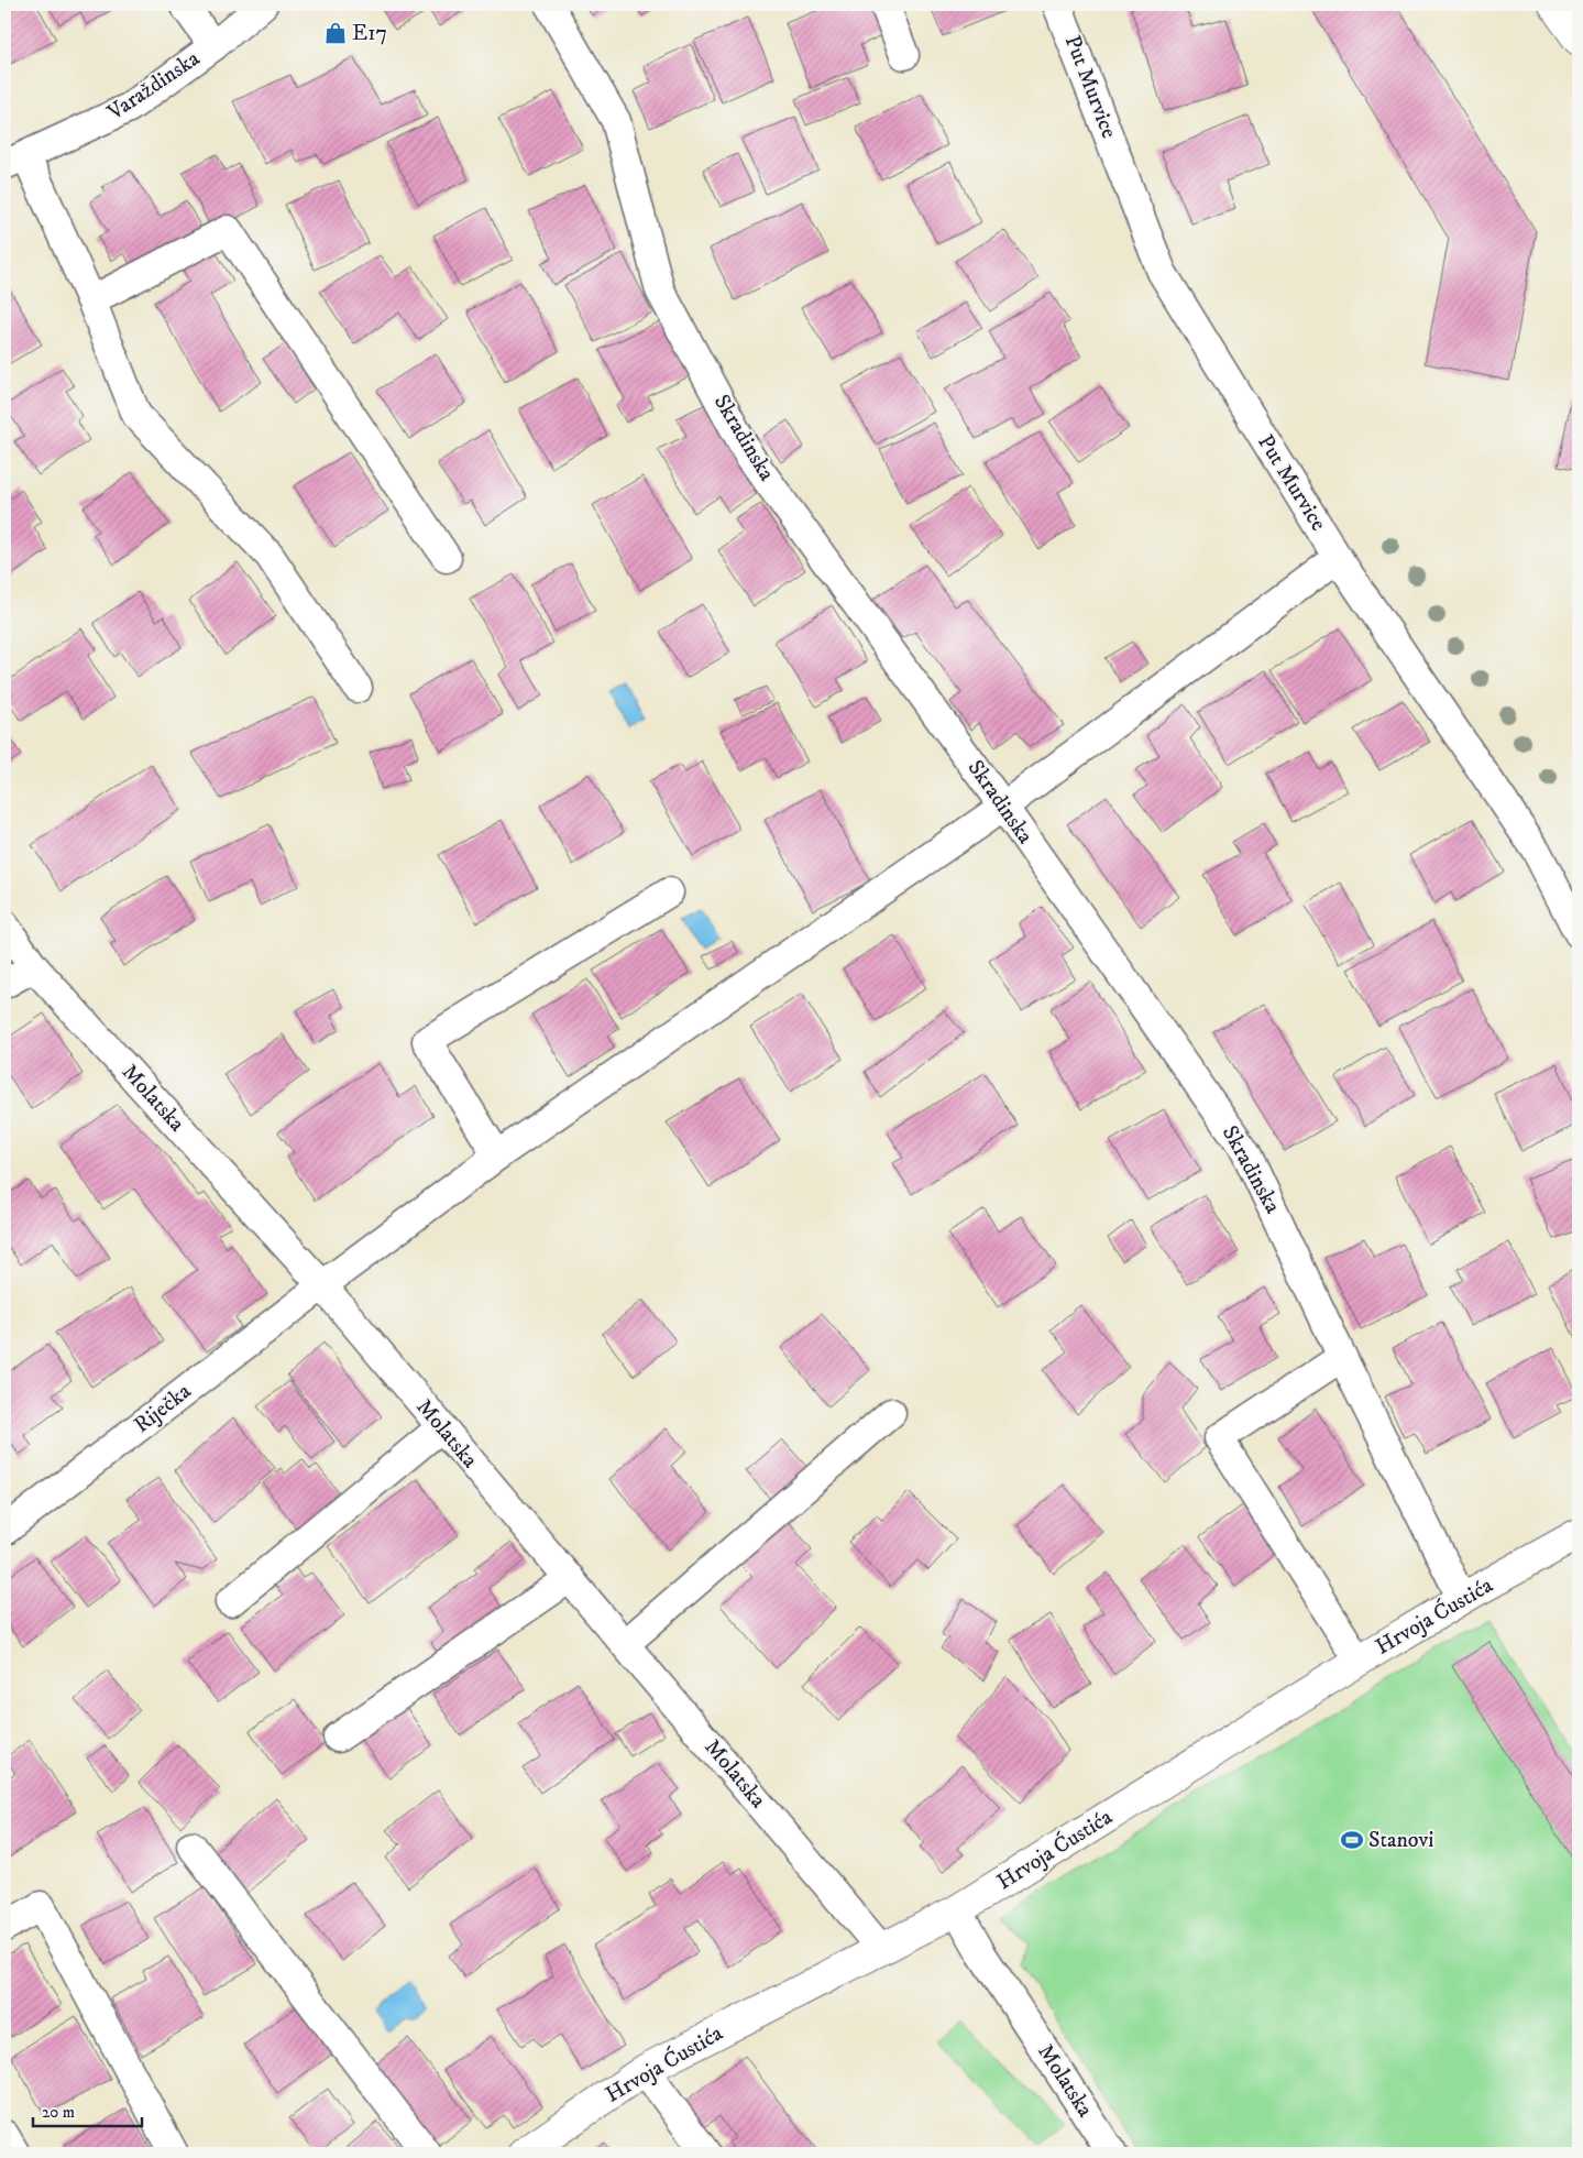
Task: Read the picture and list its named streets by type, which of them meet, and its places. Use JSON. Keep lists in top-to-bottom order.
{
  "streets": {
    "main road": ["Hrvoja Ćustića"],
    "street": [
      "Varaždinska",
      "Put Murvice",
      "Skradinska",
      "Molatska",
      "Riječka"
    ]
  },
  "crossings": [
    ["Put Murvice", "Riječka"],
    ["Skradinska", "Riječka"],
    ["Skradinska", "Hrvoja Ćustića"],
    ["Molatska", "Riječka"],
    ["Molatska", "Hrvoja Ćustića"]
  ],
  "places": {
    "shop": ["E17"],
    "sports": ["Stanovi"]
  },
  "scale_bar": "20 m"
}
